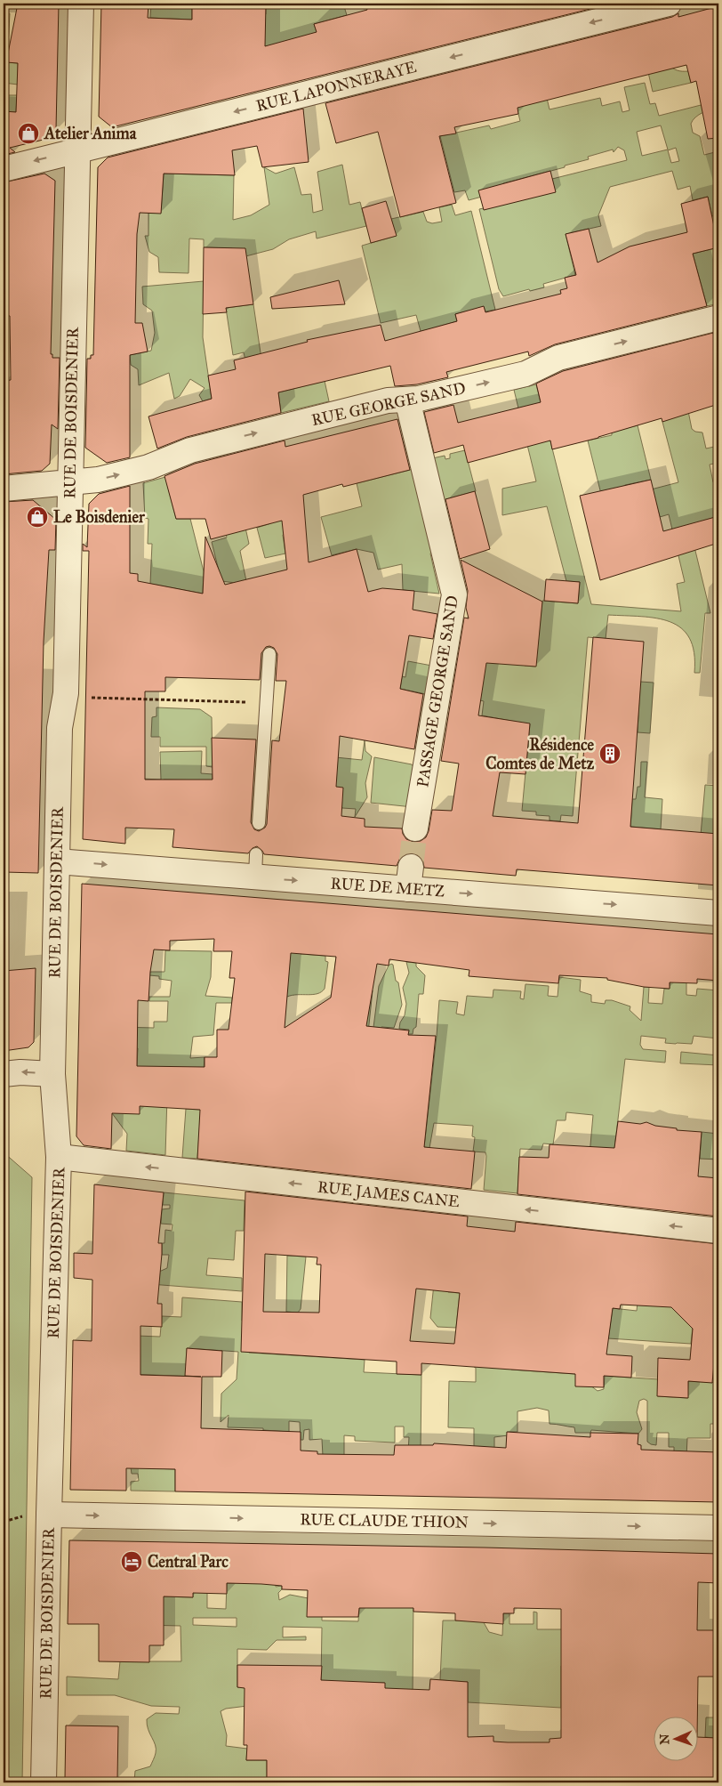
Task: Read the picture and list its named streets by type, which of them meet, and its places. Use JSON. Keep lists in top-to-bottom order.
{
  "streets": {
    "street": [
      "RUE LAPONNERAYE",
      "RUE GEORGE SAND",
      "RUE DE BOISDENIER",
      "PASSAGE GEORGE SAND",
      "RUE DE METZ",
      "RUE JAMES CANE",
      "RUE CLAUDE THION"
    ]
  },
  "crossings": [
    ["RUE LAPONNERAYE", "RUE DE BOISDENIER"],
    ["RUE GEORGE SAND", "RUE DE BOISDENIER"],
    ["RUE GEORGE SAND", "PASSAGE GEORGE SAND"],
    ["RUE DE BOISDENIER", "RUE DE METZ"],
    ["RUE DE BOISDENIER", "RUE JAMES CANE"],
    ["RUE DE BOISDENIER", "RUE CLAUDE THION"]
  ],
  "one_way": [
    "RUE LAPONNERAYE",
    "RUE GEORGE SAND",
    "RUE DE METZ",
    "RUE JAMES CANE",
    "RUE CLAUDE THION"
  ],
  "places": {
    "shop": ["Atelier Anima", "Le Boisdenier"],
    "building": ["Résidence Comtes de Metz"],
    "hotel": ["Central Parc"]
  },
  "north": "left"
}
